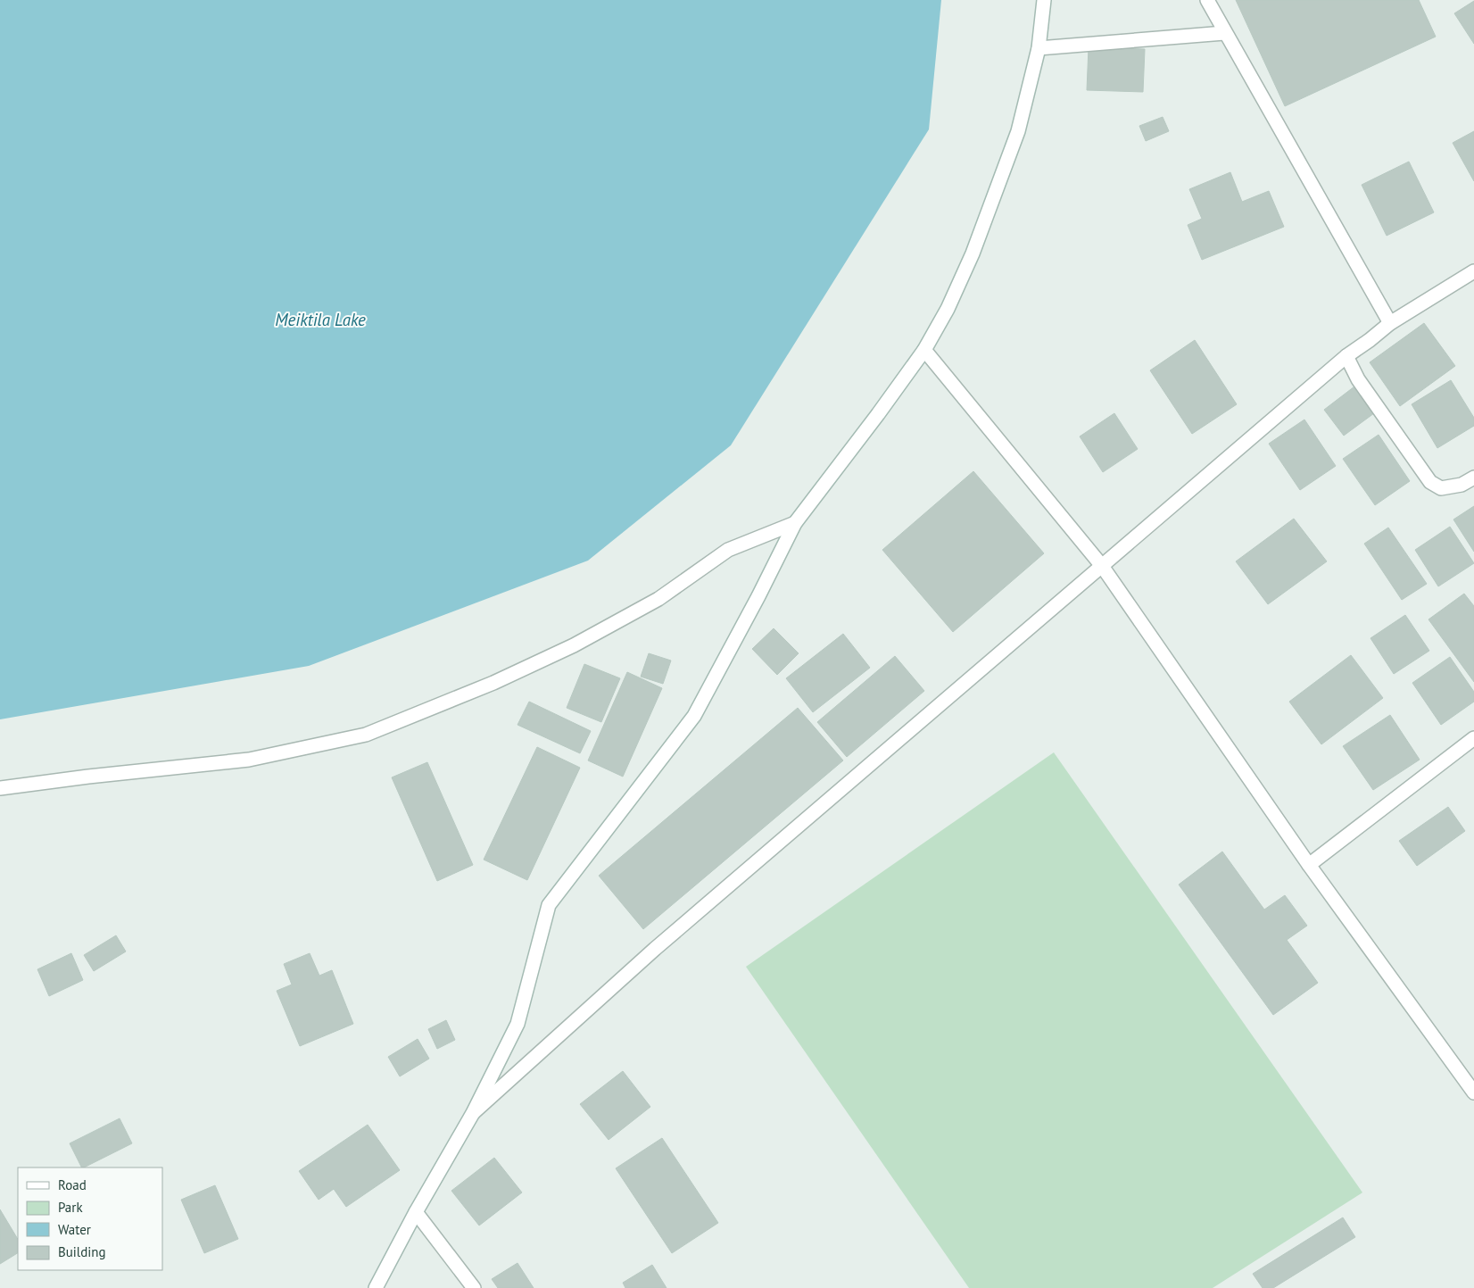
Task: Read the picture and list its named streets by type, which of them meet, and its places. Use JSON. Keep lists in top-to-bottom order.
{
  "water": ["Meiktila Lake"],
  "legend": [
    "Road",
    "Park",
    "Water",
    "Building"
  ]
}
